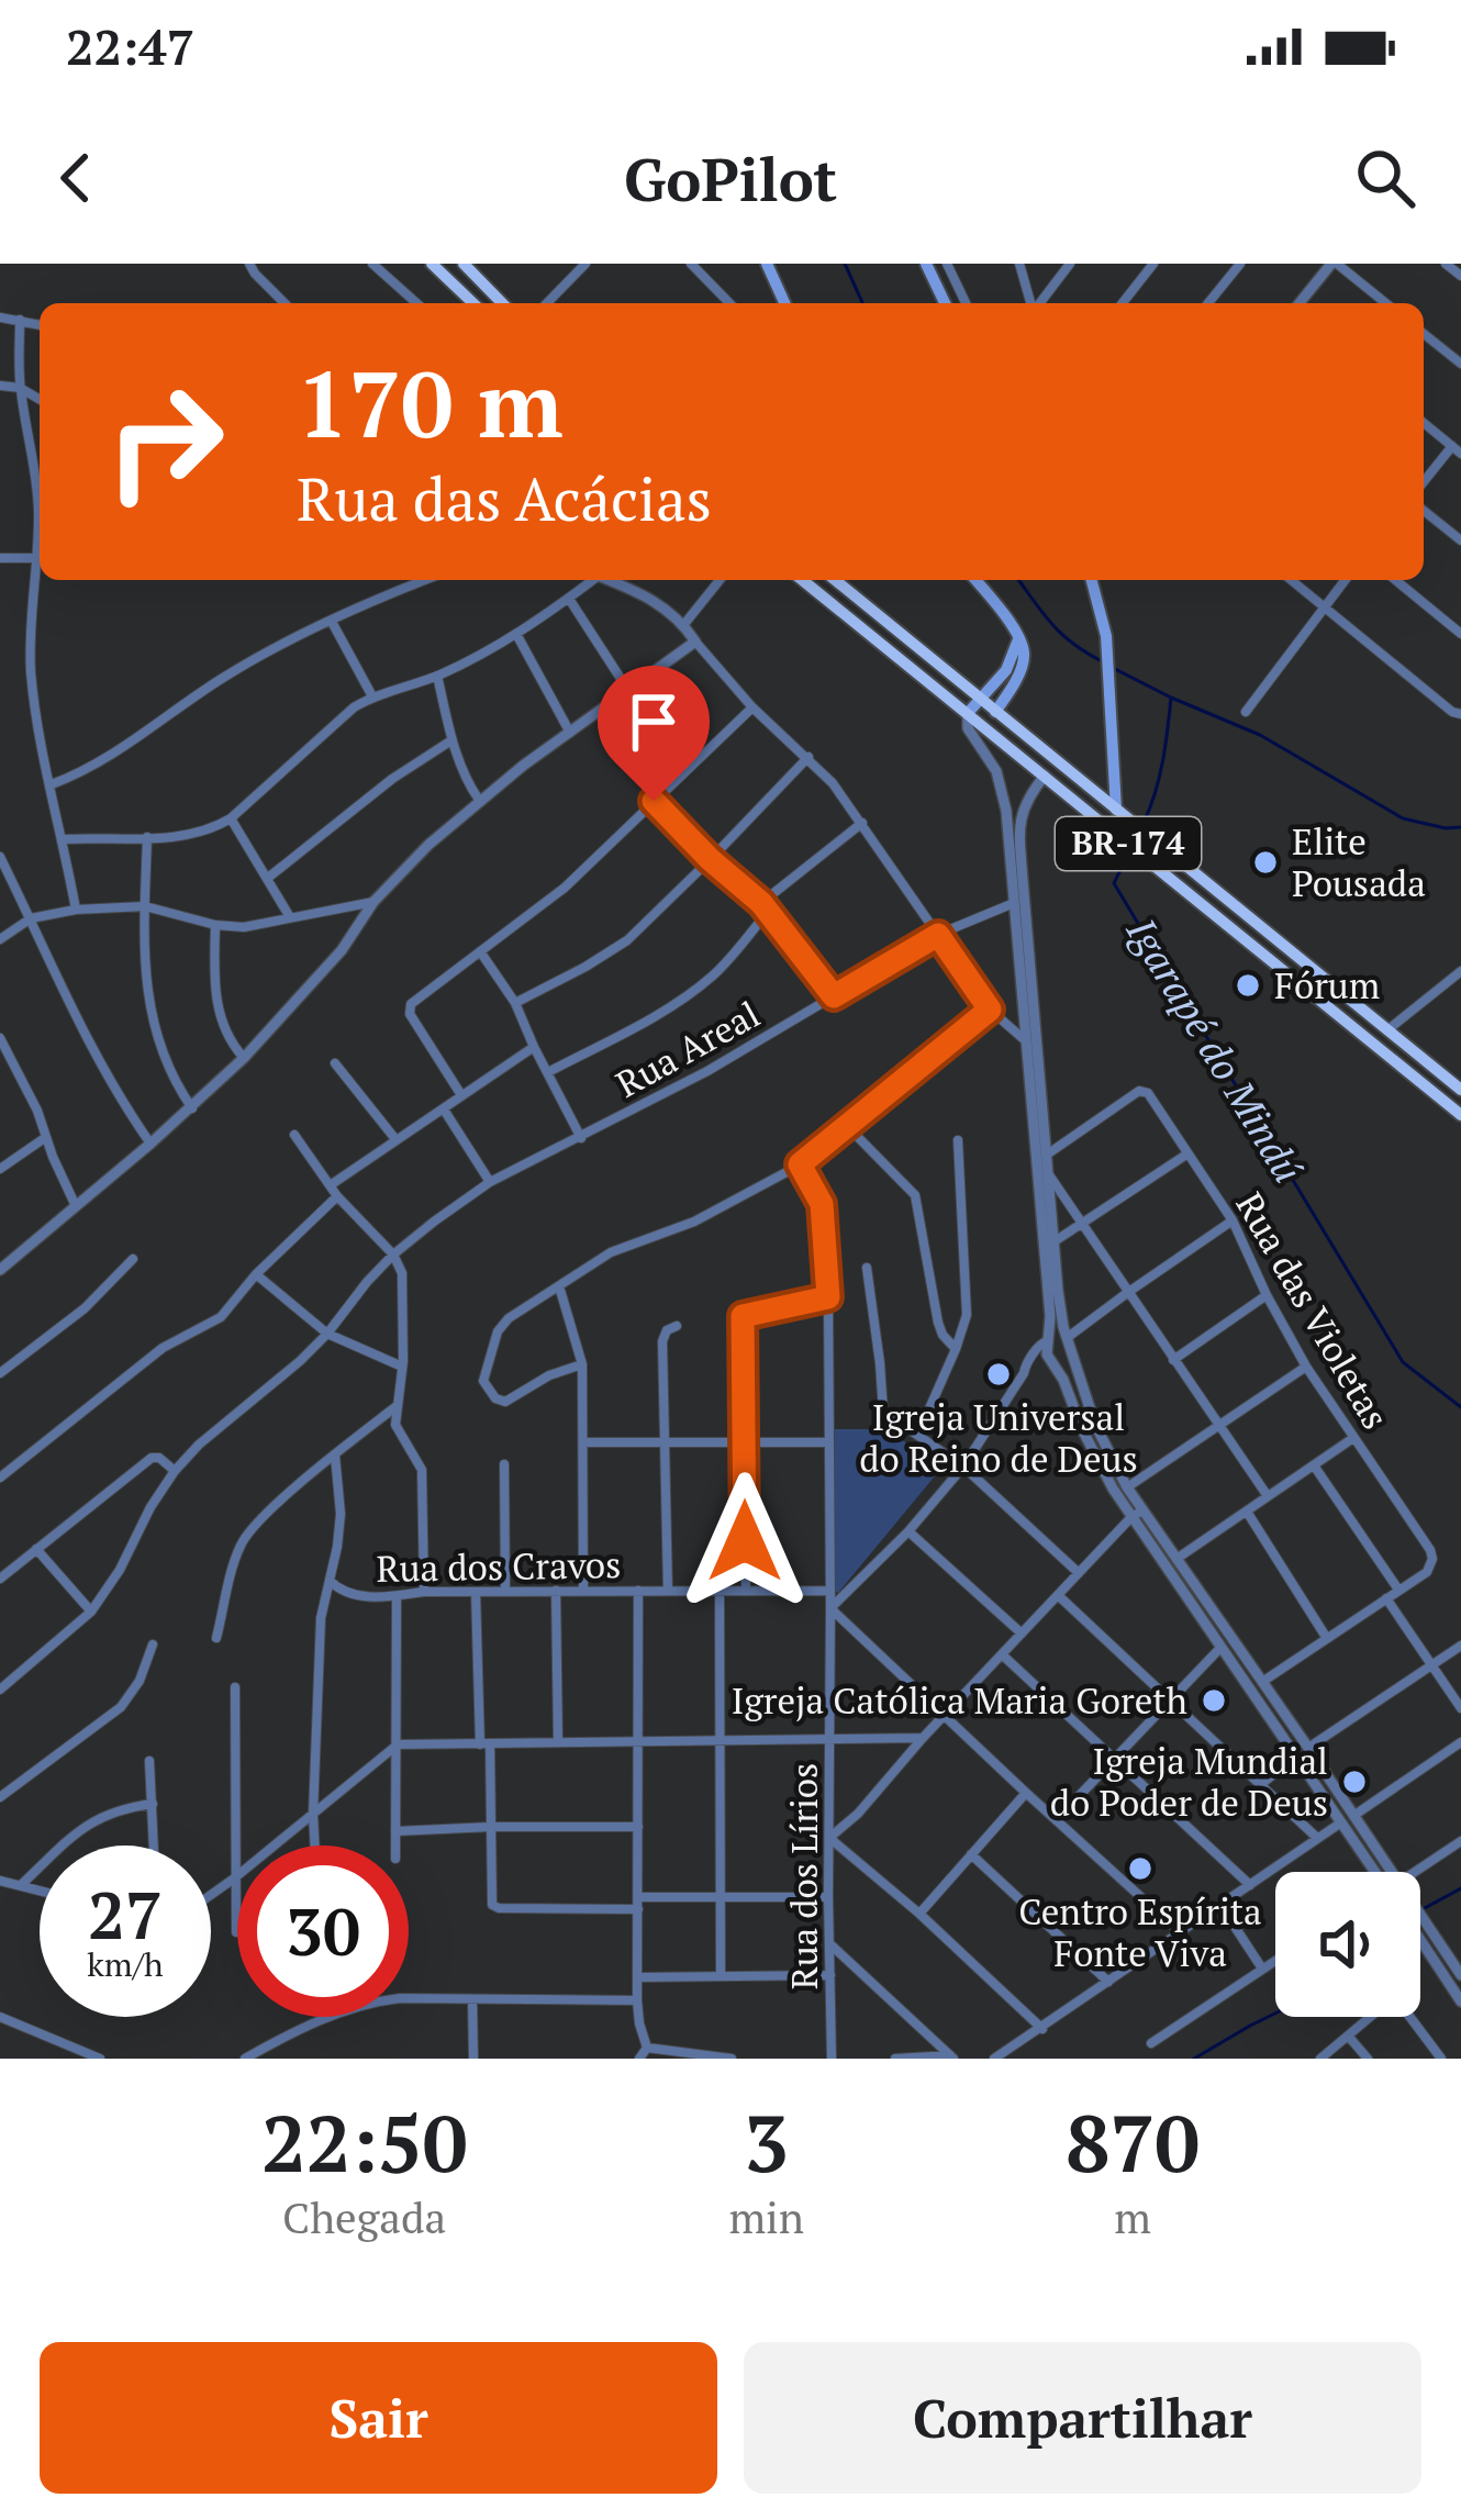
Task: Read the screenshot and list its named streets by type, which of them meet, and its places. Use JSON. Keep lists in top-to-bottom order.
{
  "streets": {
    "main road": ["BR-174"],
    "street": [
      "Rua Areal",
      "Rua das Violetas",
      "Rua dos Cravos",
      "Rua dos Lírios"
    ]
  },
  "crossings": [
    ["Rua dos Cravos", "Rua dos Lírios"]
  ],
  "water": ["Igarapé do Mindú"],
  "places": [
    "Elite Pousada",
    "Fórum",
    "Igreja Universal do Reino de Deus",
    "Igreja Católica Maria Goreth",
    "Igreja Mundial do Poder de Deus",
    "Centro Espírita Fonte Viva"
  ],
  "page": {
    "status": "22:47",
    "header": "GoPilot",
    "turn": ["170 m", "Rua das Acácias"],
    "speed": "27 km/h",
    "limit": "30",
    "eta": [
      "22:50",
      "Chegada",
      "3",
      "min",
      "870",
      "m"
    ],
    "buttons": ["Sair", "Compartilhar"]
  }
}
